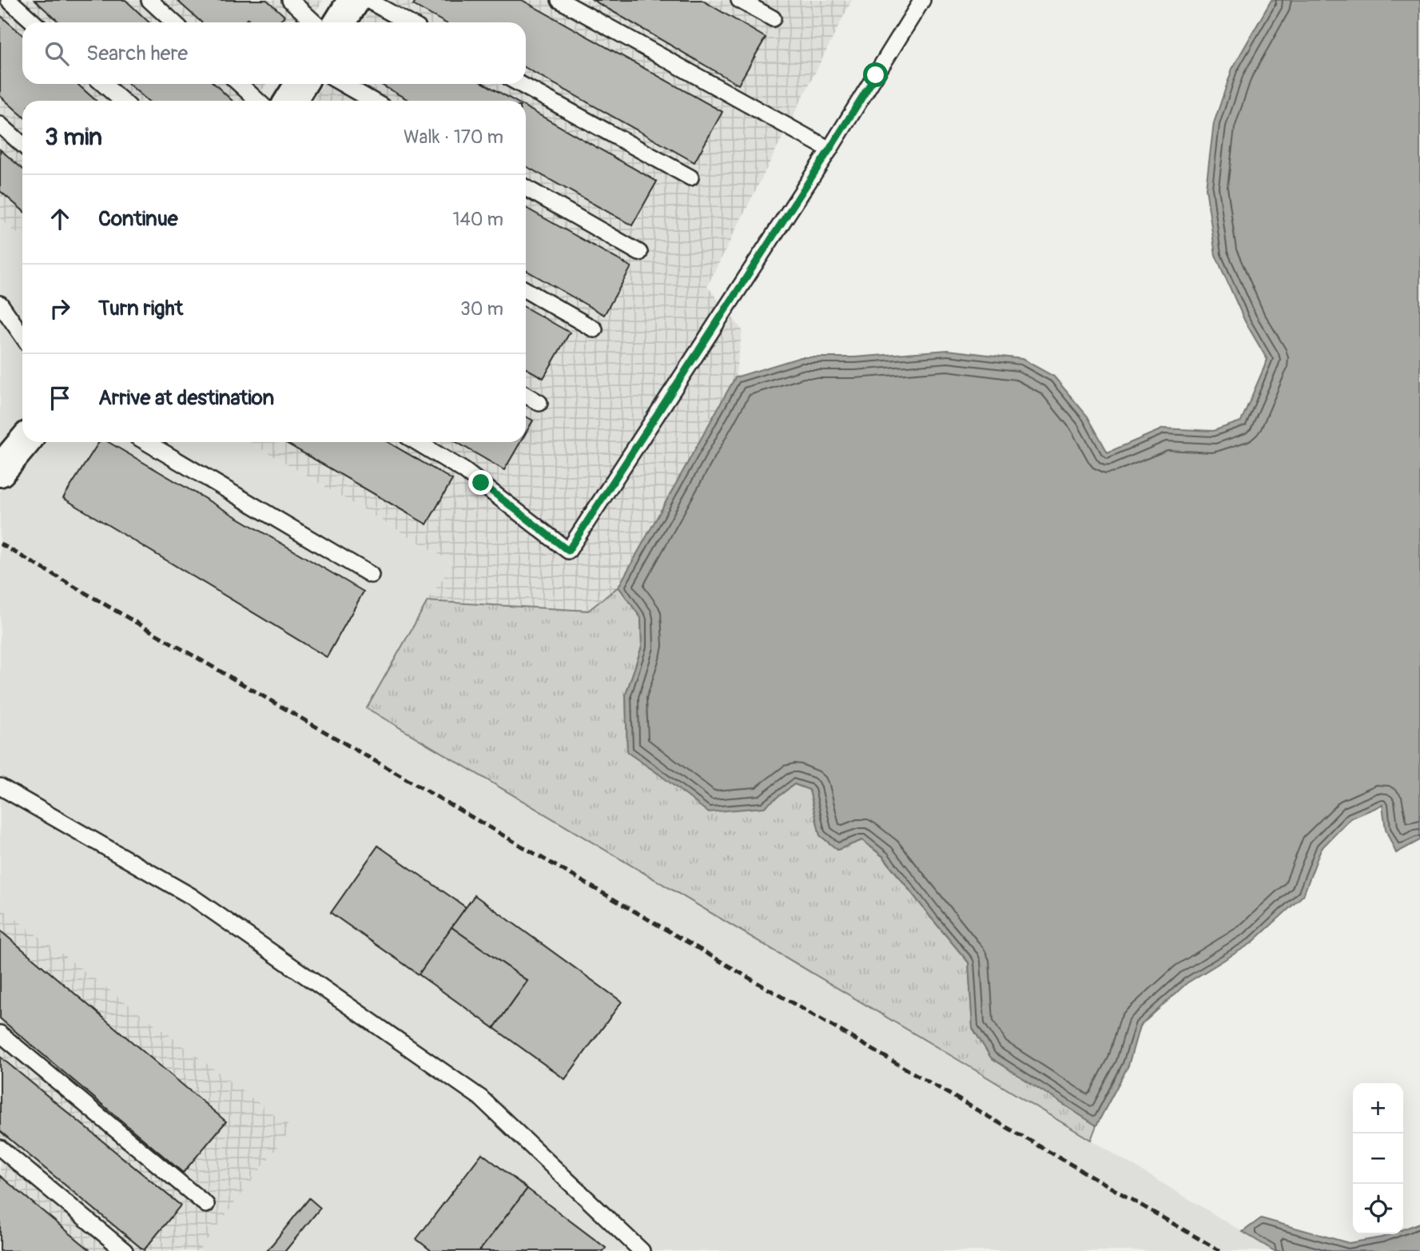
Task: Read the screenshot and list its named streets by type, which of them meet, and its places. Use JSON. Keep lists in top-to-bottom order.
{
  "page": {
    "search": "Search here",
    "heading": ["3 min", "Walk · 170 m"],
    "list": [
      ["Continue", "140 m"],
      ["Turn right", "30 m"],
      "Arrive at destination"
    ],
    "map_buttons": ["+", "−"]
  }
}
